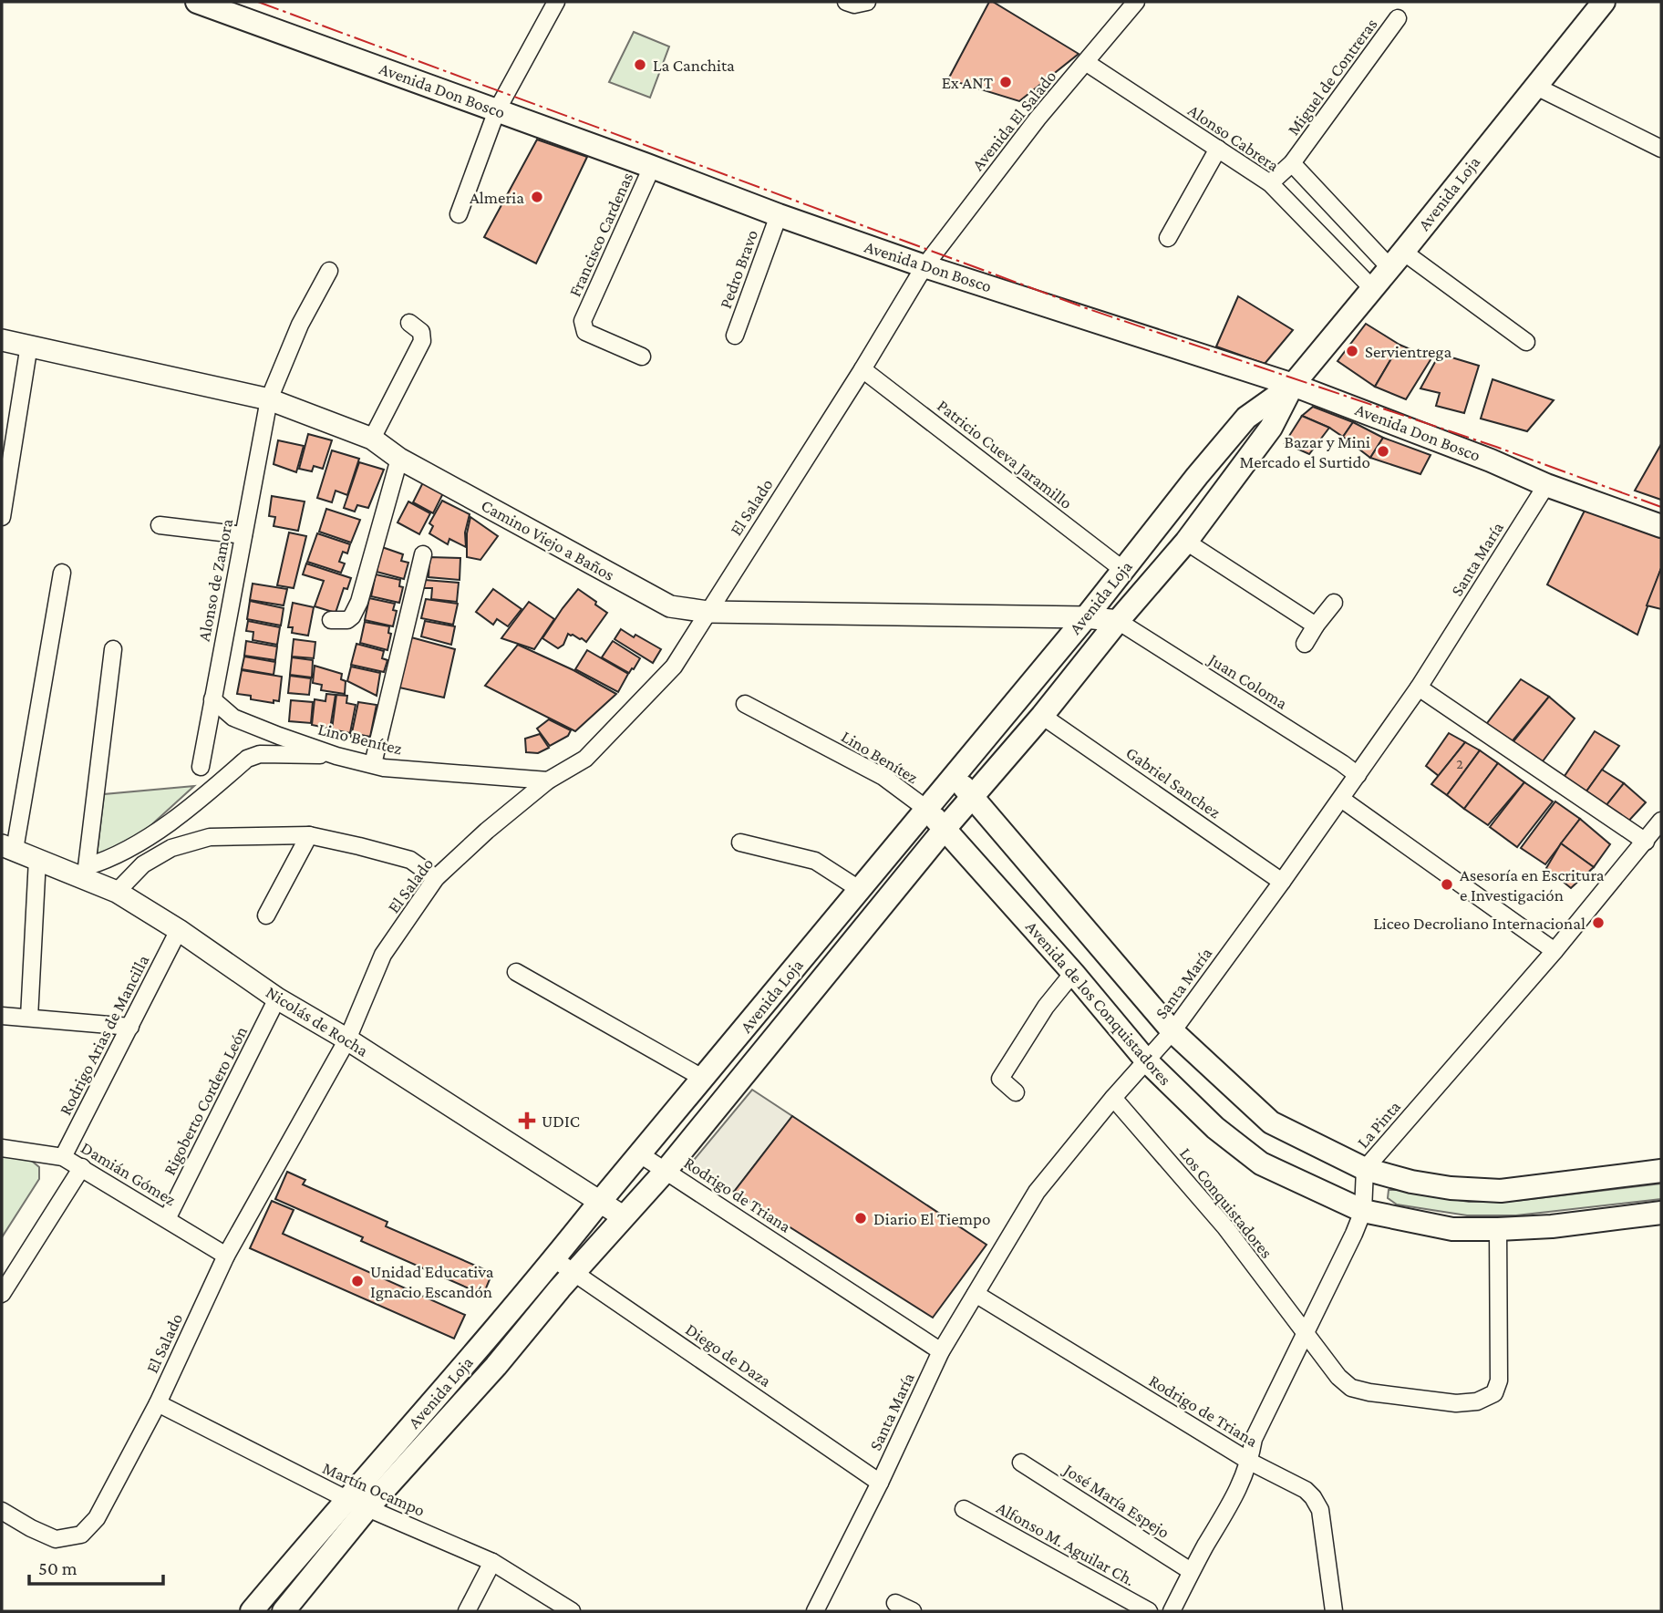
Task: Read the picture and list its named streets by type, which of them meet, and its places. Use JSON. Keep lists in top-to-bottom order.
{
  "streets": {
    "main road": ["Avenida Don Bosco", "Avenida Loja", "Avenida de los Conquistadores"],
    "street": [
      "Miguel de Contreras",
      "Avenida El Salado",
      "Alonso Cabrera",
      "Francisco Cardenas",
      "Pedro Bravo",
      "Patricio Cueva Jaramillo",
      "El Salado",
      "Camino Viejo a Baños",
      "Santa María",
      "Alonso de Zamora",
      "Juan Coloma",
      "Lino Benítez",
      "Gabriel Sanchez",
      "Nicolás de Rocha",
      "Rodrigo Arias de Mancilla",
      "Rigoberto Cordero León",
      "La Pinta",
      "Damián Gómez",
      "Rodrigo de Triana",
      "Los Conquistadores",
      "Diego de Daza",
      "Martín Ocampo",
      "José María Espejo",
      "Alfonso M. Aguilar Ch."
    ]
  },
  "crossings": [
    ["Miguel de Contreras", "Alonso Cabrera"],
    ["Avenida Don Bosco", "Avenida El Salado"],
    ["Avenida Don Bosco", "Avenida Loja"],
    ["Avenida Don Bosco", "Francisco Cardenas"],
    ["Avenida Don Bosco", "Pedro Bravo"],
    ["Avenida Don Bosco", "El Salado"],
    ["Avenida Don Bosco", "Santa María"],
    ["Avenida El Salado", "Alonso Cabrera"],
    ["Avenida El Salado", "El Salado"],
    ["Alonso Cabrera", "Avenida Loja"],
    ["Avenida Loja", "Patricio Cueva Jaramillo"],
    ["Avenida Loja", "Camino Viejo a Baños"],
    ["Avenida Loja", "Juan Coloma"],
    ["Avenida Loja", "Lino Benítez"],
    ["Avenida Loja", "Gabriel Sanchez"],
    ["Avenida Loja", "Avenida de los Conquistadores"],
    ["Avenida Loja", "Nicolás de Rocha"],
    ["Avenida Loja", "Rodrigo de Triana"],
    ["Avenida Loja", "Diego de Daza"],
    ["Avenida Loja", "Martín Ocampo"],
    ["Patricio Cueva Jaramillo", "El Salado"],
    ["El Salado", "Camino Viejo a Baños"],
    ["El Salado", "Lino Benítez"],
    ["El Salado", "Nicolás de Rocha"],
    ["El Salado", "Damián Gómez"],
    ["El Salado", "Martín Ocampo"],
    ["Camino Viejo a Baños", "Alonso de Zamora"],
    ["Camino Viejo a Baños", "Juan Coloma"],
    ["Santa María", "Juan Coloma"],
    ["Santa María", "Gabriel Sanchez"],
    ["Santa María", "Avenida de los Conquistadores"],
    ["Santa María", "Rodrigo de Triana"],
    ["Santa María", "Los Conquistadores"],
    ["Santa María", "Diego de Daza"],
    ["Alonso de Zamora", "Lino Benítez"],
    ["Lino Benítez", "Avenida de los Conquistadores"],
    ["Avenida de los Conquistadores", "La Pinta"],
    ["Avenida de los Conquistadores", "Los Conquistadores"],
    ["Nicolás de Rocha", "Rodrigo Arias de Mancilla"],
    ["Nicolás de Rocha", "Rigoberto Cordero León"],
    ["Rodrigo Arias de Mancilla", "Damián Gómez"],
    ["Rigoberto Cordero León", "Damián Gómez"],
    ["La Pinta", "Rodrigo de Triana"],
    ["La Pinta", "Los Conquistadores"],
    ["La Pinta", "José María Espejo"]
  ],
  "places": {
    "other": [
      "La Canchita",
      "Ex ANT",
      "Almeria",
      "Servientrega",
      "Bazar y Mini Mercado el Surtido",
      "Asesoría en Escritura e Investigación",
      "Liceo Decroliano Internacional",
      "Diario El Tiempo",
      "Unidad Educativa Ignacio Escandón"
    ],
    "health": ["UDIC"]
  },
  "house_numbers": ["2"],
  "scale_bar": "50 m"
}
